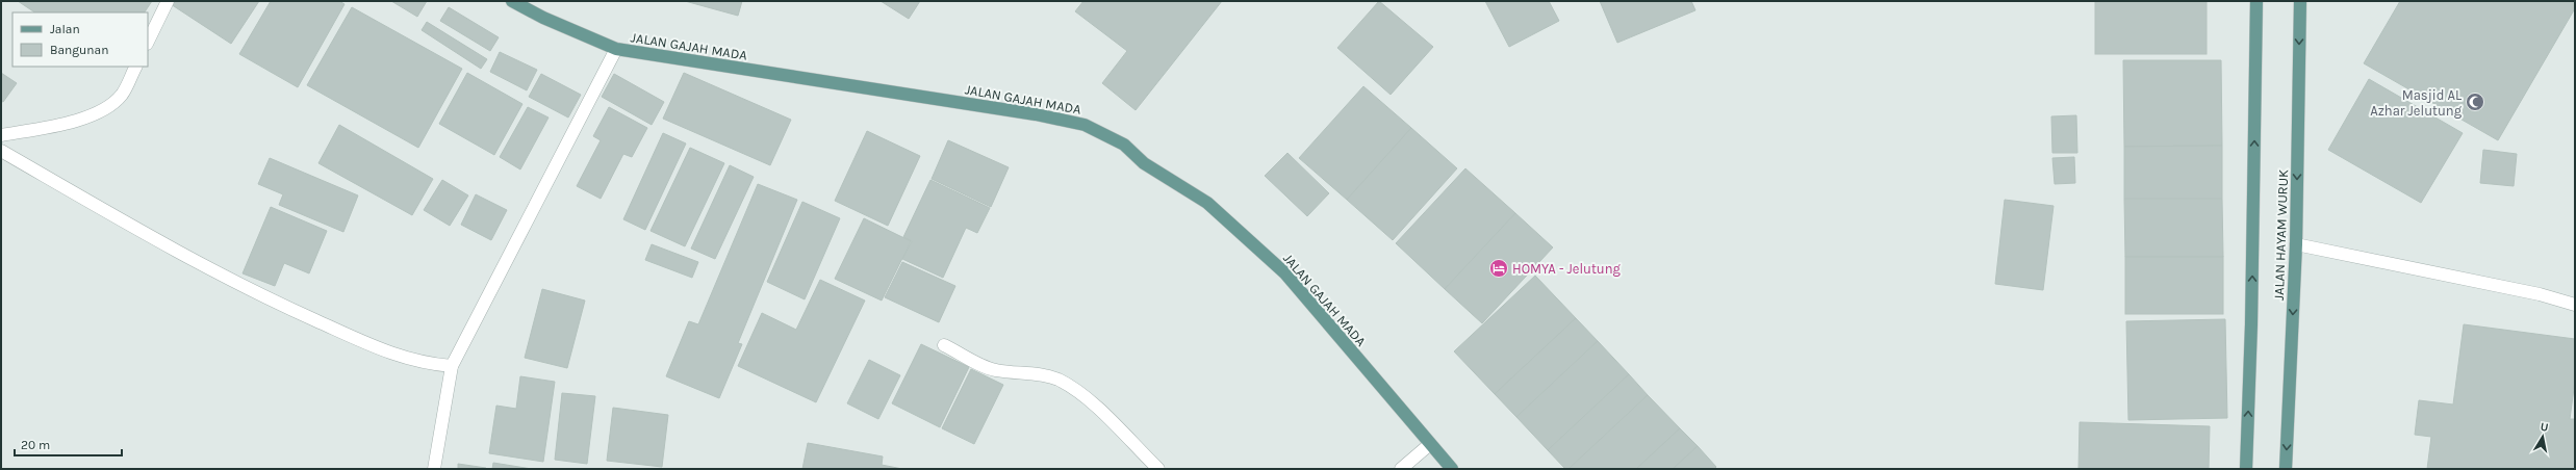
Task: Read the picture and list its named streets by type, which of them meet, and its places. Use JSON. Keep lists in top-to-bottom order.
{
  "streets": {
    "main road": ["JALAN GAJAH MADA", "JALAN HAYAM WURUK"]
  },
  "places": {
    "mosque": ["Masjid AL Azhar Jelutung"],
    "hotel": ["HOMYA - Jelutung"]
  },
  "legend": ["Jalan", "Bangunan"],
  "scale_bar": "20 m",
  "north": "top"
}
